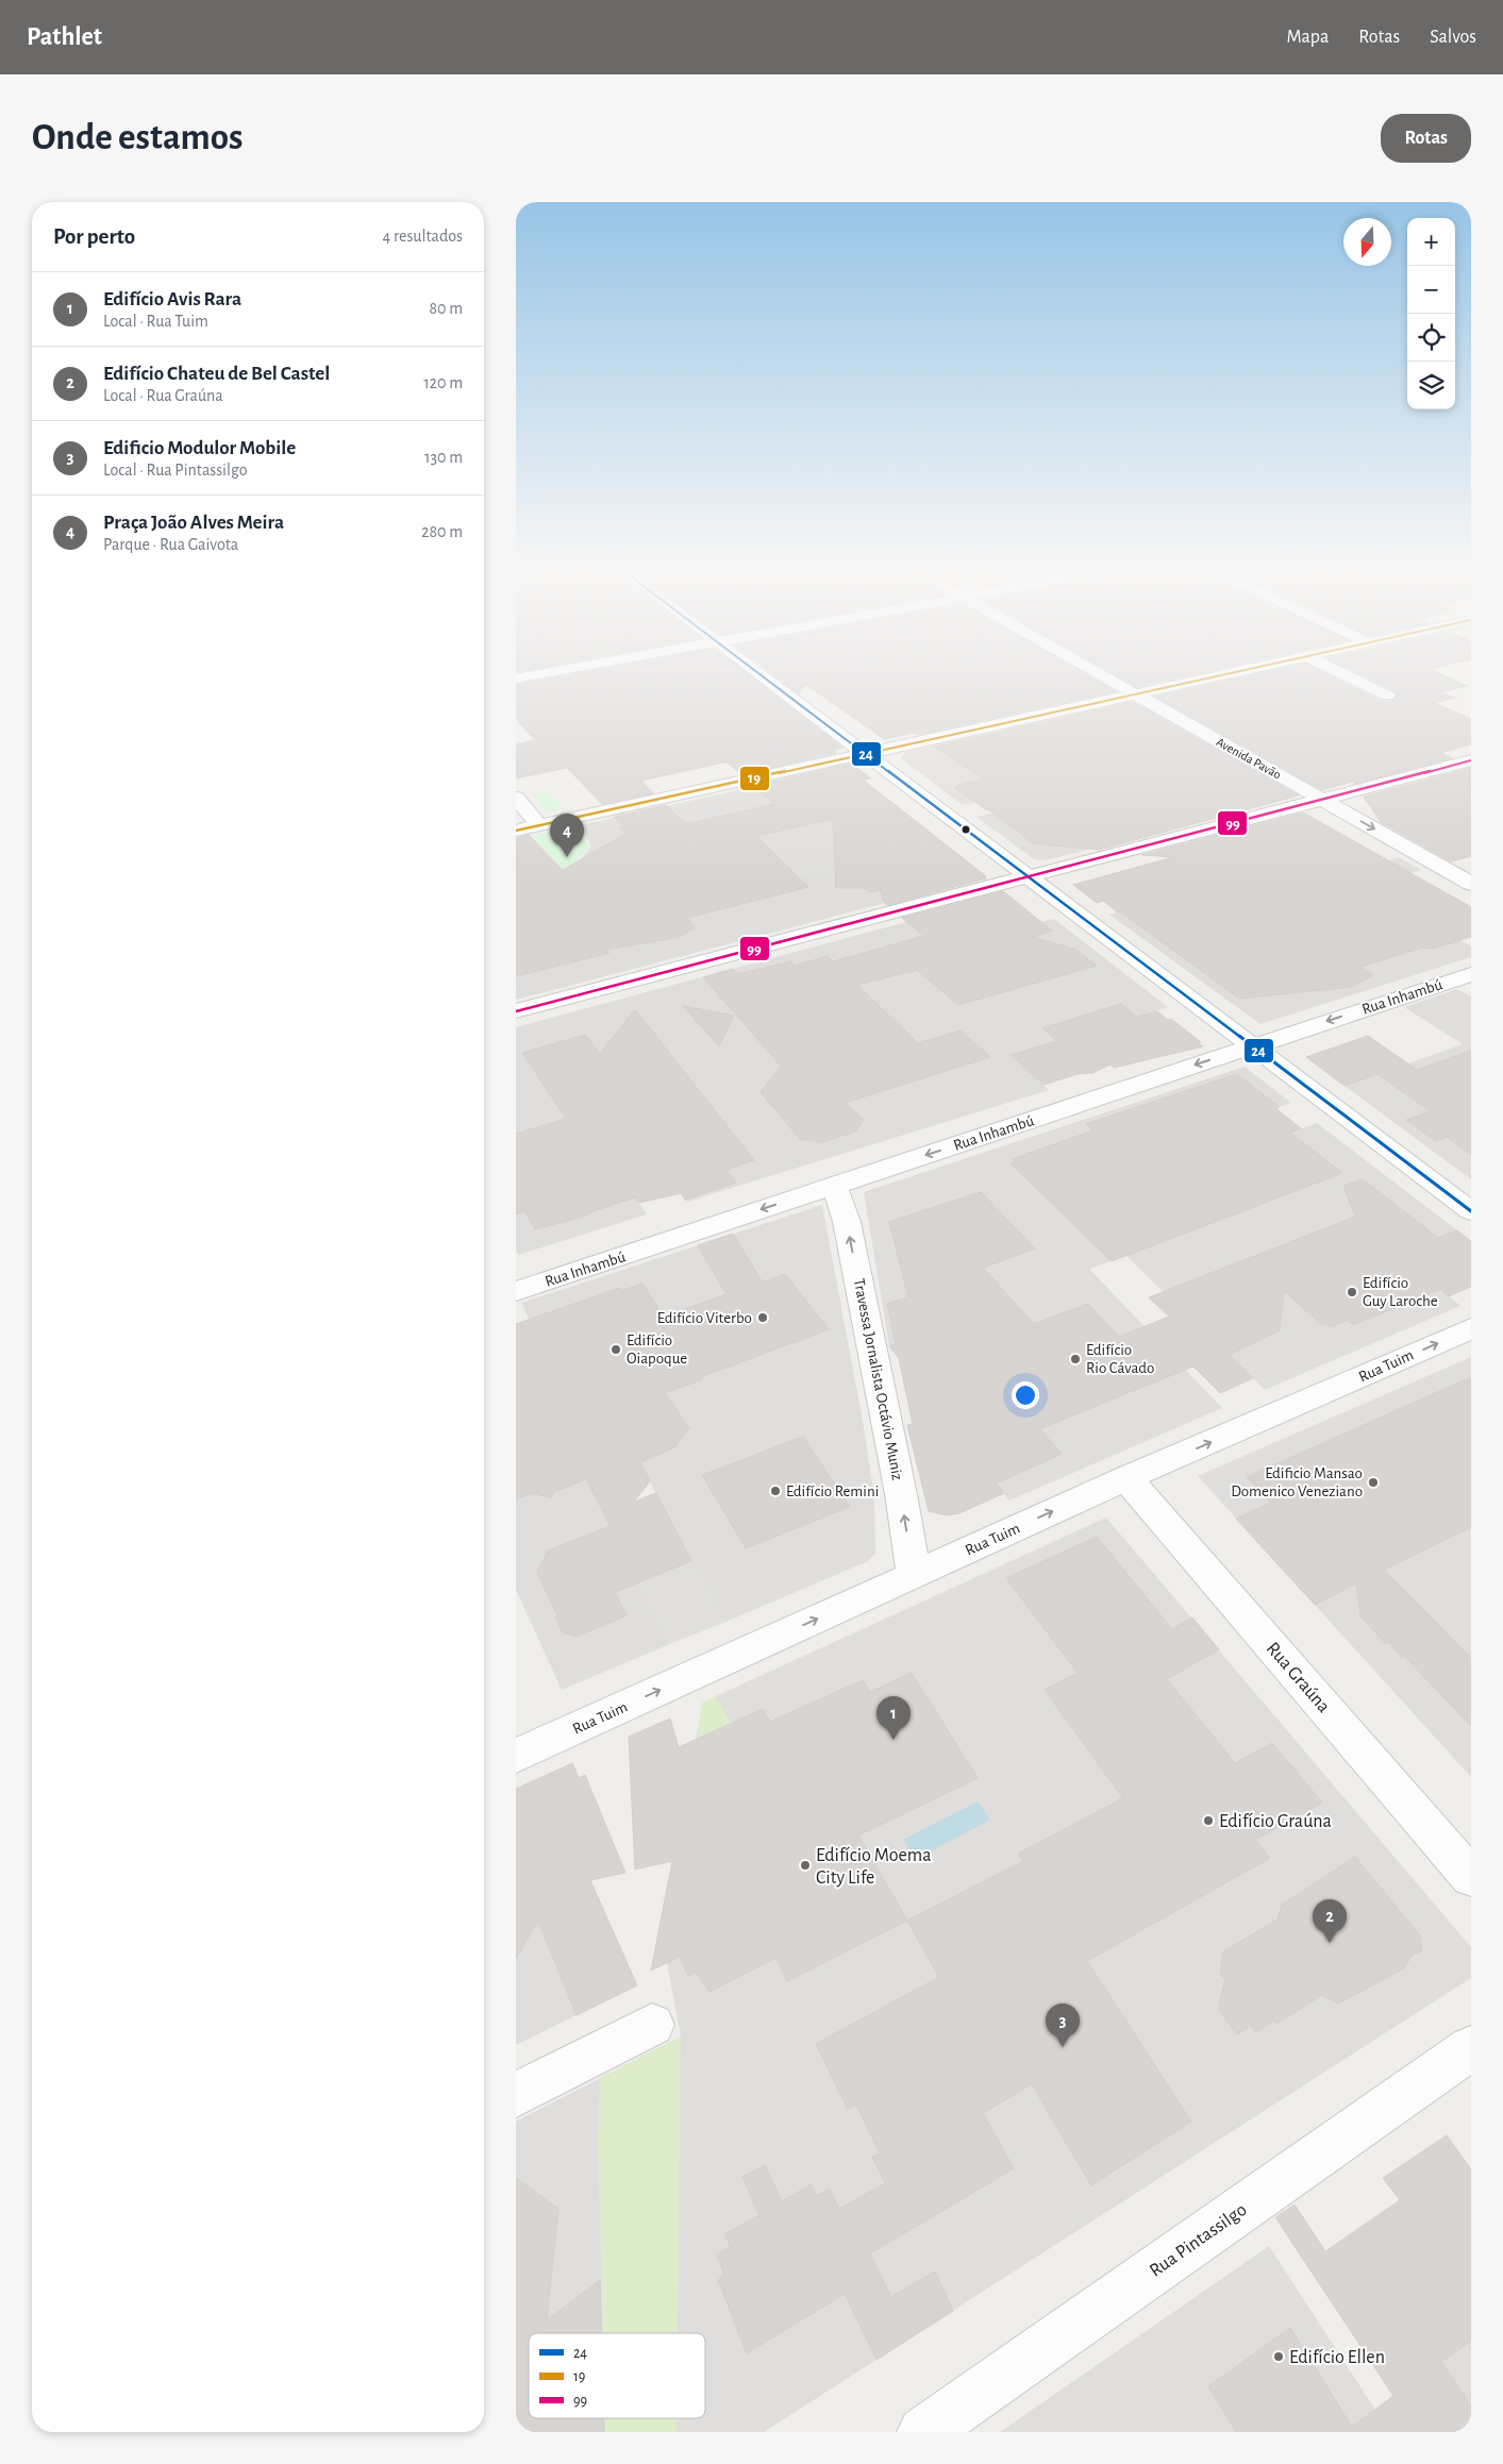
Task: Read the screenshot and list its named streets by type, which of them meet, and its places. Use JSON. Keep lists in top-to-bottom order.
{
  "streets": {
    "street": [
      "Avenida Pavão",
      "Rua Inhambú",
      "Rua Tuim",
      "Travessa Jornalista Octávio Muniz",
      "Rua Graúna",
      "Rua Pintassilgo"
    ]
  },
  "crossings": [
    ["Rua Inhambú", "Travessa Jornalista Octávio Muniz"],
    ["Rua Tuim", "Travessa Jornalista Octávio Muniz"],
    ["Rua Tuim", "Rua Graúna"]
  ],
  "one_way": ["Rua Tuim", "Travessa Jornalista Octávio Muniz"],
  "places": [
    "Edifício Guy Laroche",
    "Edifício Viterbo",
    "Edifício Oiapoque",
    "Edifício Rio Cávado",
    "Edificio Mansao Domenico Veneziano",
    "Edifício Remini",
    "Edifício Graúna",
    "Edifício Moema City Life",
    "Edifício Ellen"
  ],
  "lines": ["transit line 24", "transit line 19", "transit line 99"],
  "legend": ["24", "19", "99"],
  "north": "bottom",
  "page": {
    "header": "Pathlet",
    "nav": ["Mapa", "Rotas", "Salvos"],
    "buttons": "Rotas",
    "title": "Onde estamos",
    "heading": ["Por perto", "4 resultados"],
    "map_buttons": ["+", "−"],
    "list": [
      {
        "mark": "1",
        "name": "Edifício Avis Rara",
        "note": "Local · Rua Tuim",
        "value": "80 m"
      },
      {
        "mark": "2",
        "name": "Edifício Chateu de Bel Castel",
        "note": "Local · Rua Graúna",
        "value": "120 m"
      },
      {
        "mark": "3",
        "name": "Edificio Modulor Mobile",
        "note": "Local · Rua Pintassilgo",
        "value": "130 m"
      },
      {
        "mark": "4",
        "name": "Praça João Alves Meira",
        "note": "Parque · Rua Gaivota",
        "value": "280 m"
      }
    ],
    "pins": [
      "4",
      "1",
      "2",
      "3"
    ]
  }
}
